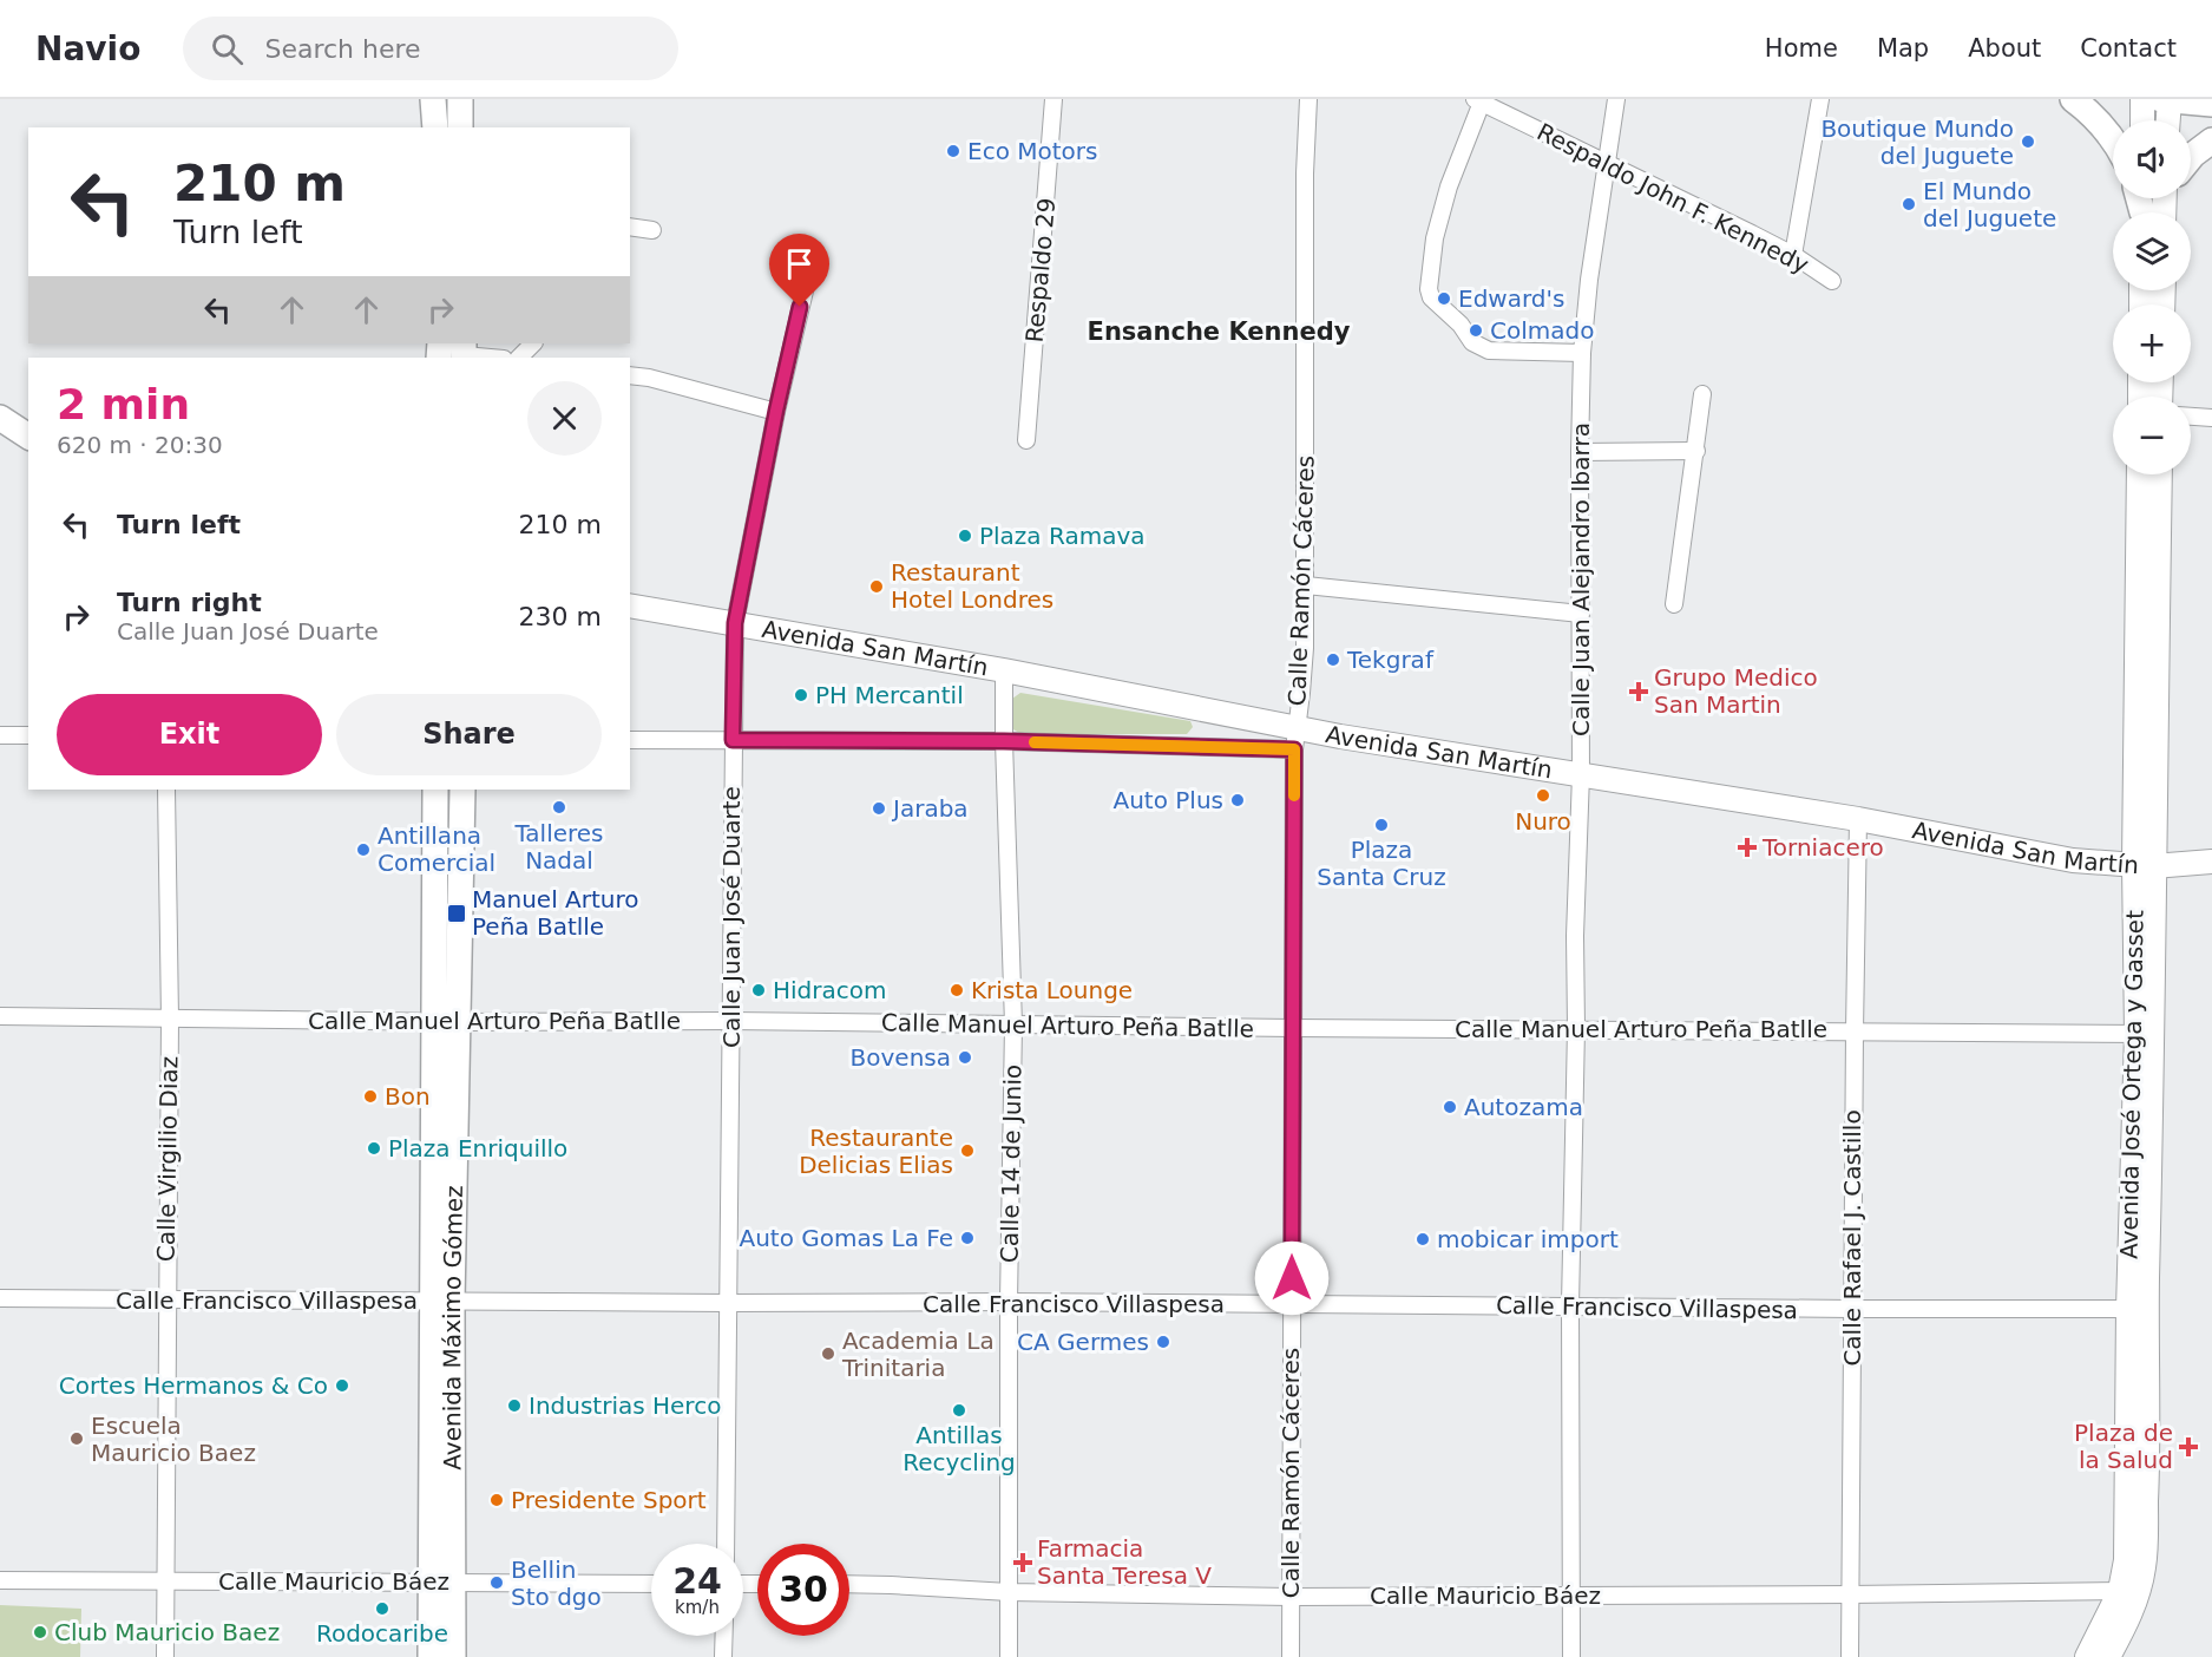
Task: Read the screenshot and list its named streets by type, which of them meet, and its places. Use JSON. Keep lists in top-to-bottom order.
{
  "streets": {
    "main road": ["Avenida San Martín", "Avenida José Ortega y Gasset", "Avenida Máximo Gómez"],
    "street": [
      "Respaldo John F. Kennedy",
      "Respaldo 29",
      "Calle Juan Alejandro lbarra",
      "Calle Ramón Cáceres",
      "Calle Juan José Duarte",
      "Calle Manuel Arturo Peña Batlle",
      "Calle Virgilio Diaz",
      "Calle 14 de Junio",
      "Calle Rafael J. Castillo",
      "Calle Francisco Villaspesa",
      "Calle Mauricio Báez"
    ]
  },
  "crossings": [
    ["Respaldo John F. Kennedy", "Calle Juan Alejandro lbarra"],
    ["Calle Juan Alejandro lbarra", "Avenida San Martín"],
    ["Calle Juan Alejandro lbarra", "Calle Manuel Arturo Peña Batlle"],
    ["Calle Juan Alejandro lbarra", "Calle Francisco Villaspesa"],
    ["Calle Juan Alejandro lbarra", "Calle Mauricio Báez"],
    ["Calle Ramón Cáceres", "Avenida San Martín"],
    ["Calle Ramón Cáceres", "Calle Manuel Arturo Peña Batlle"],
    ["Calle Ramón Cáceres", "Calle Francisco Villaspesa"],
    ["Calle Ramón Cáceres", "Calle Mauricio Báez"],
    ["Avenida San Martín", "Calle Juan José Duarte"],
    ["Avenida San Martín", "Avenida José Ortega y Gasset"],
    ["Avenida San Martín", "Calle 14 de Junio"],
    ["Avenida San Martín", "Calle Rafael J. Castillo"],
    ["Calle Juan José Duarte", "Calle Manuel Arturo Peña Batlle"],
    ["Calle Juan José Duarte", "Calle Francisco Villaspesa"],
    ["Calle Manuel Arturo Peña Batlle", "Avenida José Ortega y Gasset"],
    ["Calle Manuel Arturo Peña Batlle", "Calle Virgilio Diaz"],
    ["Calle Manuel Arturo Peña Batlle", "Calle 14 de Junio"],
    ["Calle Manuel Arturo Peña Batlle", "Calle Rafael J. Castillo"],
    ["Calle Manuel Arturo Peña Batlle", "Avenida Máximo Gómez"],
    ["Avenida José Ortega y Gasset", "Calle Francisco Villaspesa"],
    ["Avenida José Ortega y Gasset", "Calle Mauricio Báez"],
    ["Calle Virgilio Diaz", "Calle Francisco Villaspesa"],
    ["Calle Virgilio Diaz", "Calle Mauricio Báez"],
    ["Calle 14 de Junio", "Calle Francisco Villaspesa"],
    ["Calle 14 de Junio", "Calle Mauricio Báez"],
    ["Calle Rafael J. Castillo", "Calle Francisco Villaspesa"],
    ["Calle Rafael J. Castillo", "Calle Mauricio Báez"],
    ["Calle Francisco Villaspesa", "Avenida Máximo Gómez"],
    ["Avenida Máximo Gómez", "Calle Mauricio Báez"]
  ],
  "districts": ["Ensanche Kennedy"],
  "places": {
    "other": [
      "Boutique Mundo del Juguete",
      "Eco Motors",
      "El Mundo del Juguete",
      "Edward's",
      "Colmado",
      "Plaza Ramava",
      "Restaurant Hotel Londres",
      "Tekgraf",
      "PH Mercantil",
      "Nuro",
      "Auto Plus",
      "Talleres Nadal",
      "Jaraba",
      "Plaza Santa Cruz",
      "Antillana Comercial",
      "Hidracom",
      "Krista Lounge",
      "Bovensa",
      "Bon",
      "Autozama",
      "Plaza Enriquillo",
      "Restaurante Delicias Elias",
      "Auto Gomas La Fe",
      "mobicar import",
      "CA Germes",
      "Academia La Trinitaria",
      "Cortes Hermanos & Co",
      "Industrias Herco",
      "Antillas Recycling",
      "Escuela Mauricio Baez",
      "Presidente Sport",
      "Bellin Sto dgo",
      "Rodocaribe",
      "Club Mauricio Baez"
    ],
    "health": [
      "Grupo Medico San Martin",
      "Torniacero",
      "Plaza de la Salud",
      "Farmacia Santa Teresa V"
    ],
    "transit": ["Manuel Arturo Peña Batlle"]
  },
  "page": {
    "header": "Navio",
    "search": "Search here",
    "nav": [
      "Home",
      "Map",
      "About",
      "Contact"
    ],
    "map_buttons": ["+", "−"],
    "turn": ["210 m", "Turn left"],
    "heading": ["2 min", "620 m · 20:30"],
    "list": [
      {
        "name": "Turn left",
        "value": "210 m"
      },
      {
        "name": "Turn right",
        "note": "Calle Juan José Duarte",
        "value": "230 m"
      }
    ],
    "buttons": ["Exit", "Share"],
    "speed": "24 km/h",
    "limit": "30"
  }
}
